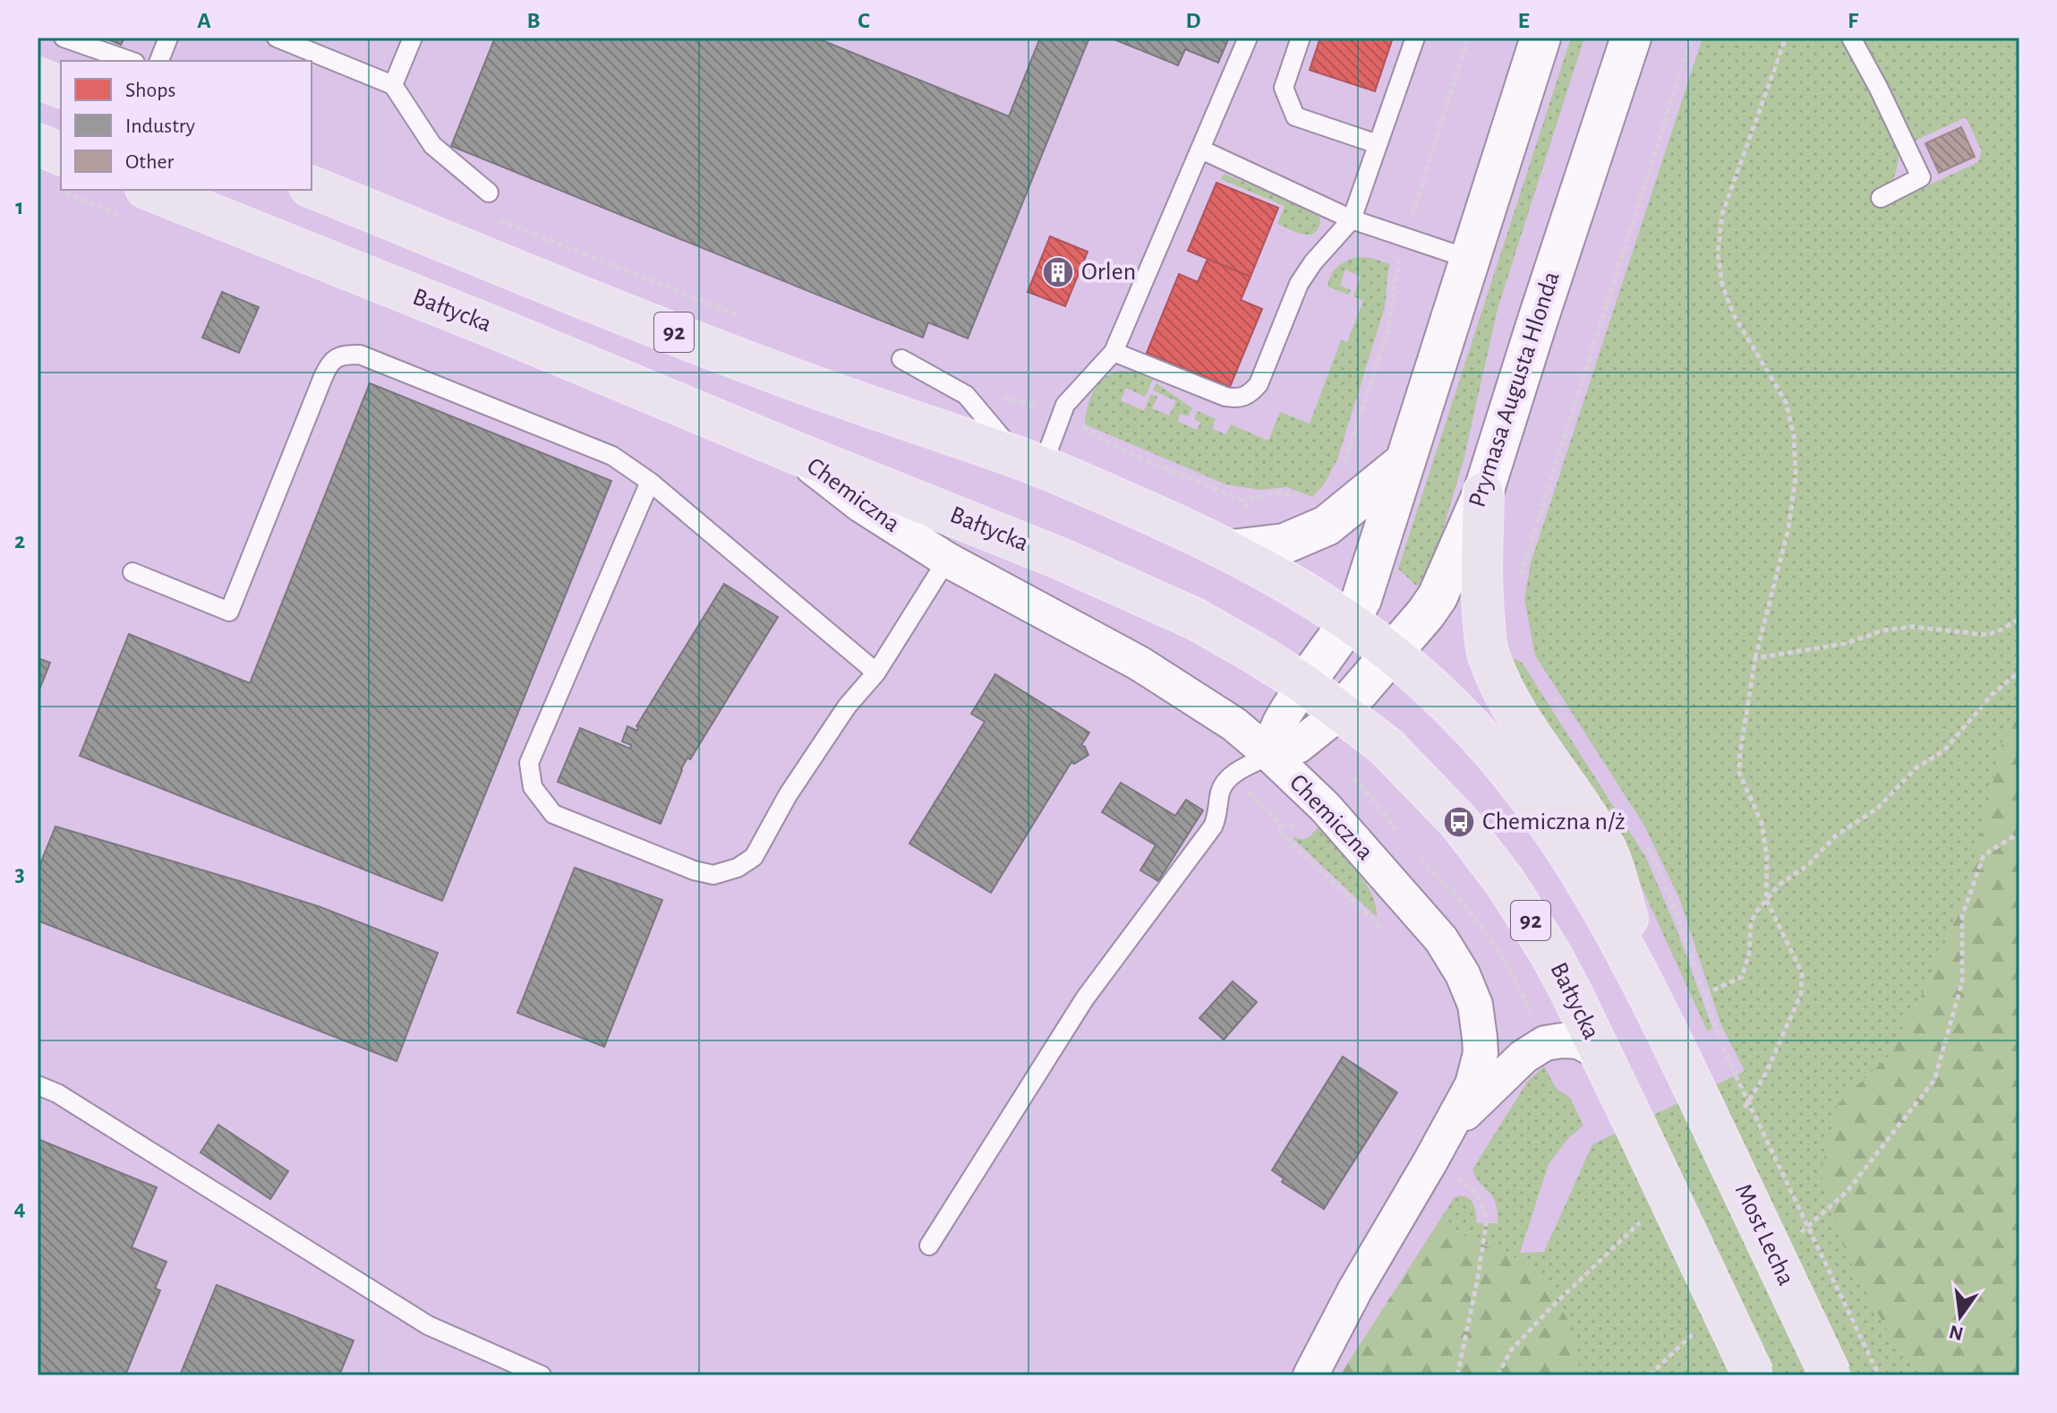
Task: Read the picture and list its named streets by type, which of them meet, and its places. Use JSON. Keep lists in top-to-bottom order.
{
  "streets": {
    "main road": [
      "Bałtycka",
      "92",
      "Prymasa Augusta Hlonda",
      "Most Lecha"
    ],
    "street": ["Chemiczna"]
  },
  "crossings": [
    ["Bałtycka", "Prymasa Augusta Hlonda"],
    ["Bałtycka", "Chemiczna"],
    ["92", "Prymasa Augusta Hlonda"],
    ["92", "Most Lecha"]
  ],
  "places": {
    "building": ["Orlen"],
    "bus stop": ["Chemiczna n/ż"]
  },
  "legend": ["Shops", "Industry", "Other"],
  "north": "bottom",
  "grid": {
    "columns": [
      "A",
      "B",
      "C",
      "D",
      "E",
      "F"
    ],
    "rows": [
      "1",
      "2",
      "3",
      "4"
    ]
  }
}
